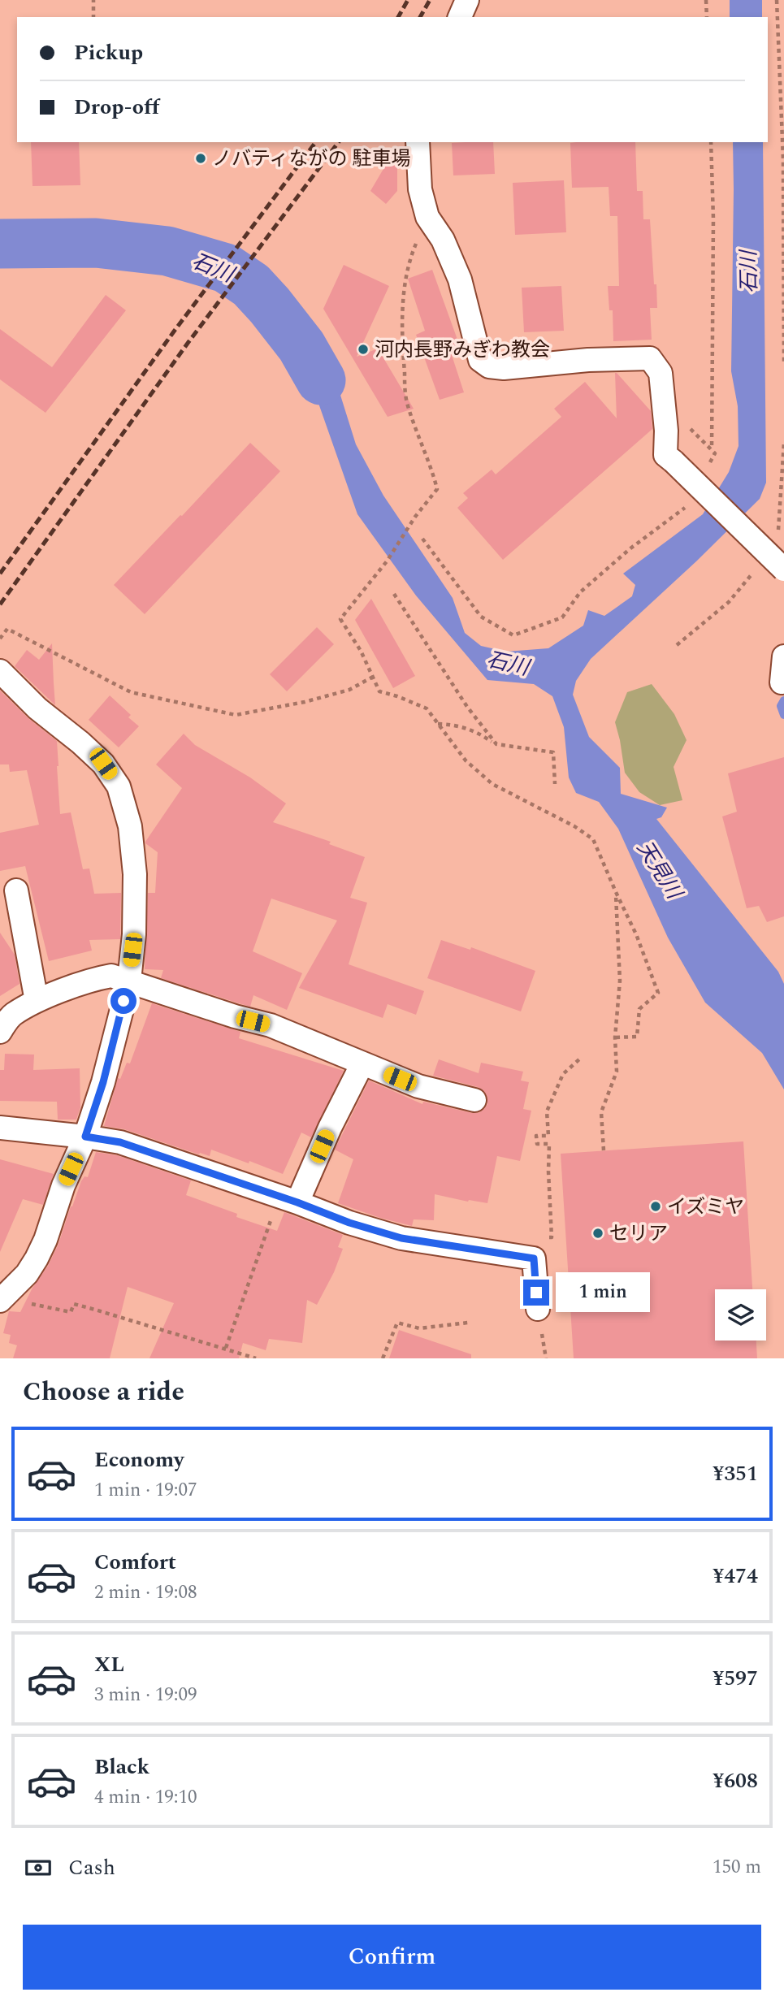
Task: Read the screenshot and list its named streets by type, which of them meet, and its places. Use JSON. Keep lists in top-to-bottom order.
{
  "water": ["石川", "天見川"],
  "places": [
    "ノバティながの 駐車場",
    "河内長野みぎわ教会",
    "イズミヤ",
    "セリア"
  ],
  "page": {
    "banner": ["Pickup", "Drop-off"],
    "bubble": "1 min",
    "heading": "Choose a ride",
    "list": [
      {
        "name": "Economy",
        "note": "1 min · 19:07",
        "value": "¥351"
      },
      {
        "name": "Comfort",
        "note": "2 min · 19:08",
        "value": "¥474"
      },
      {
        "name": "XL",
        "note": "3 min · 19:09",
        "value": "¥597"
      },
      {
        "name": "Black",
        "note": "4 min · 19:10",
        "value": "¥608"
      }
    ],
    "pay": ["Cash", "150 m"],
    "buttons": "Confirm"
  }
}
